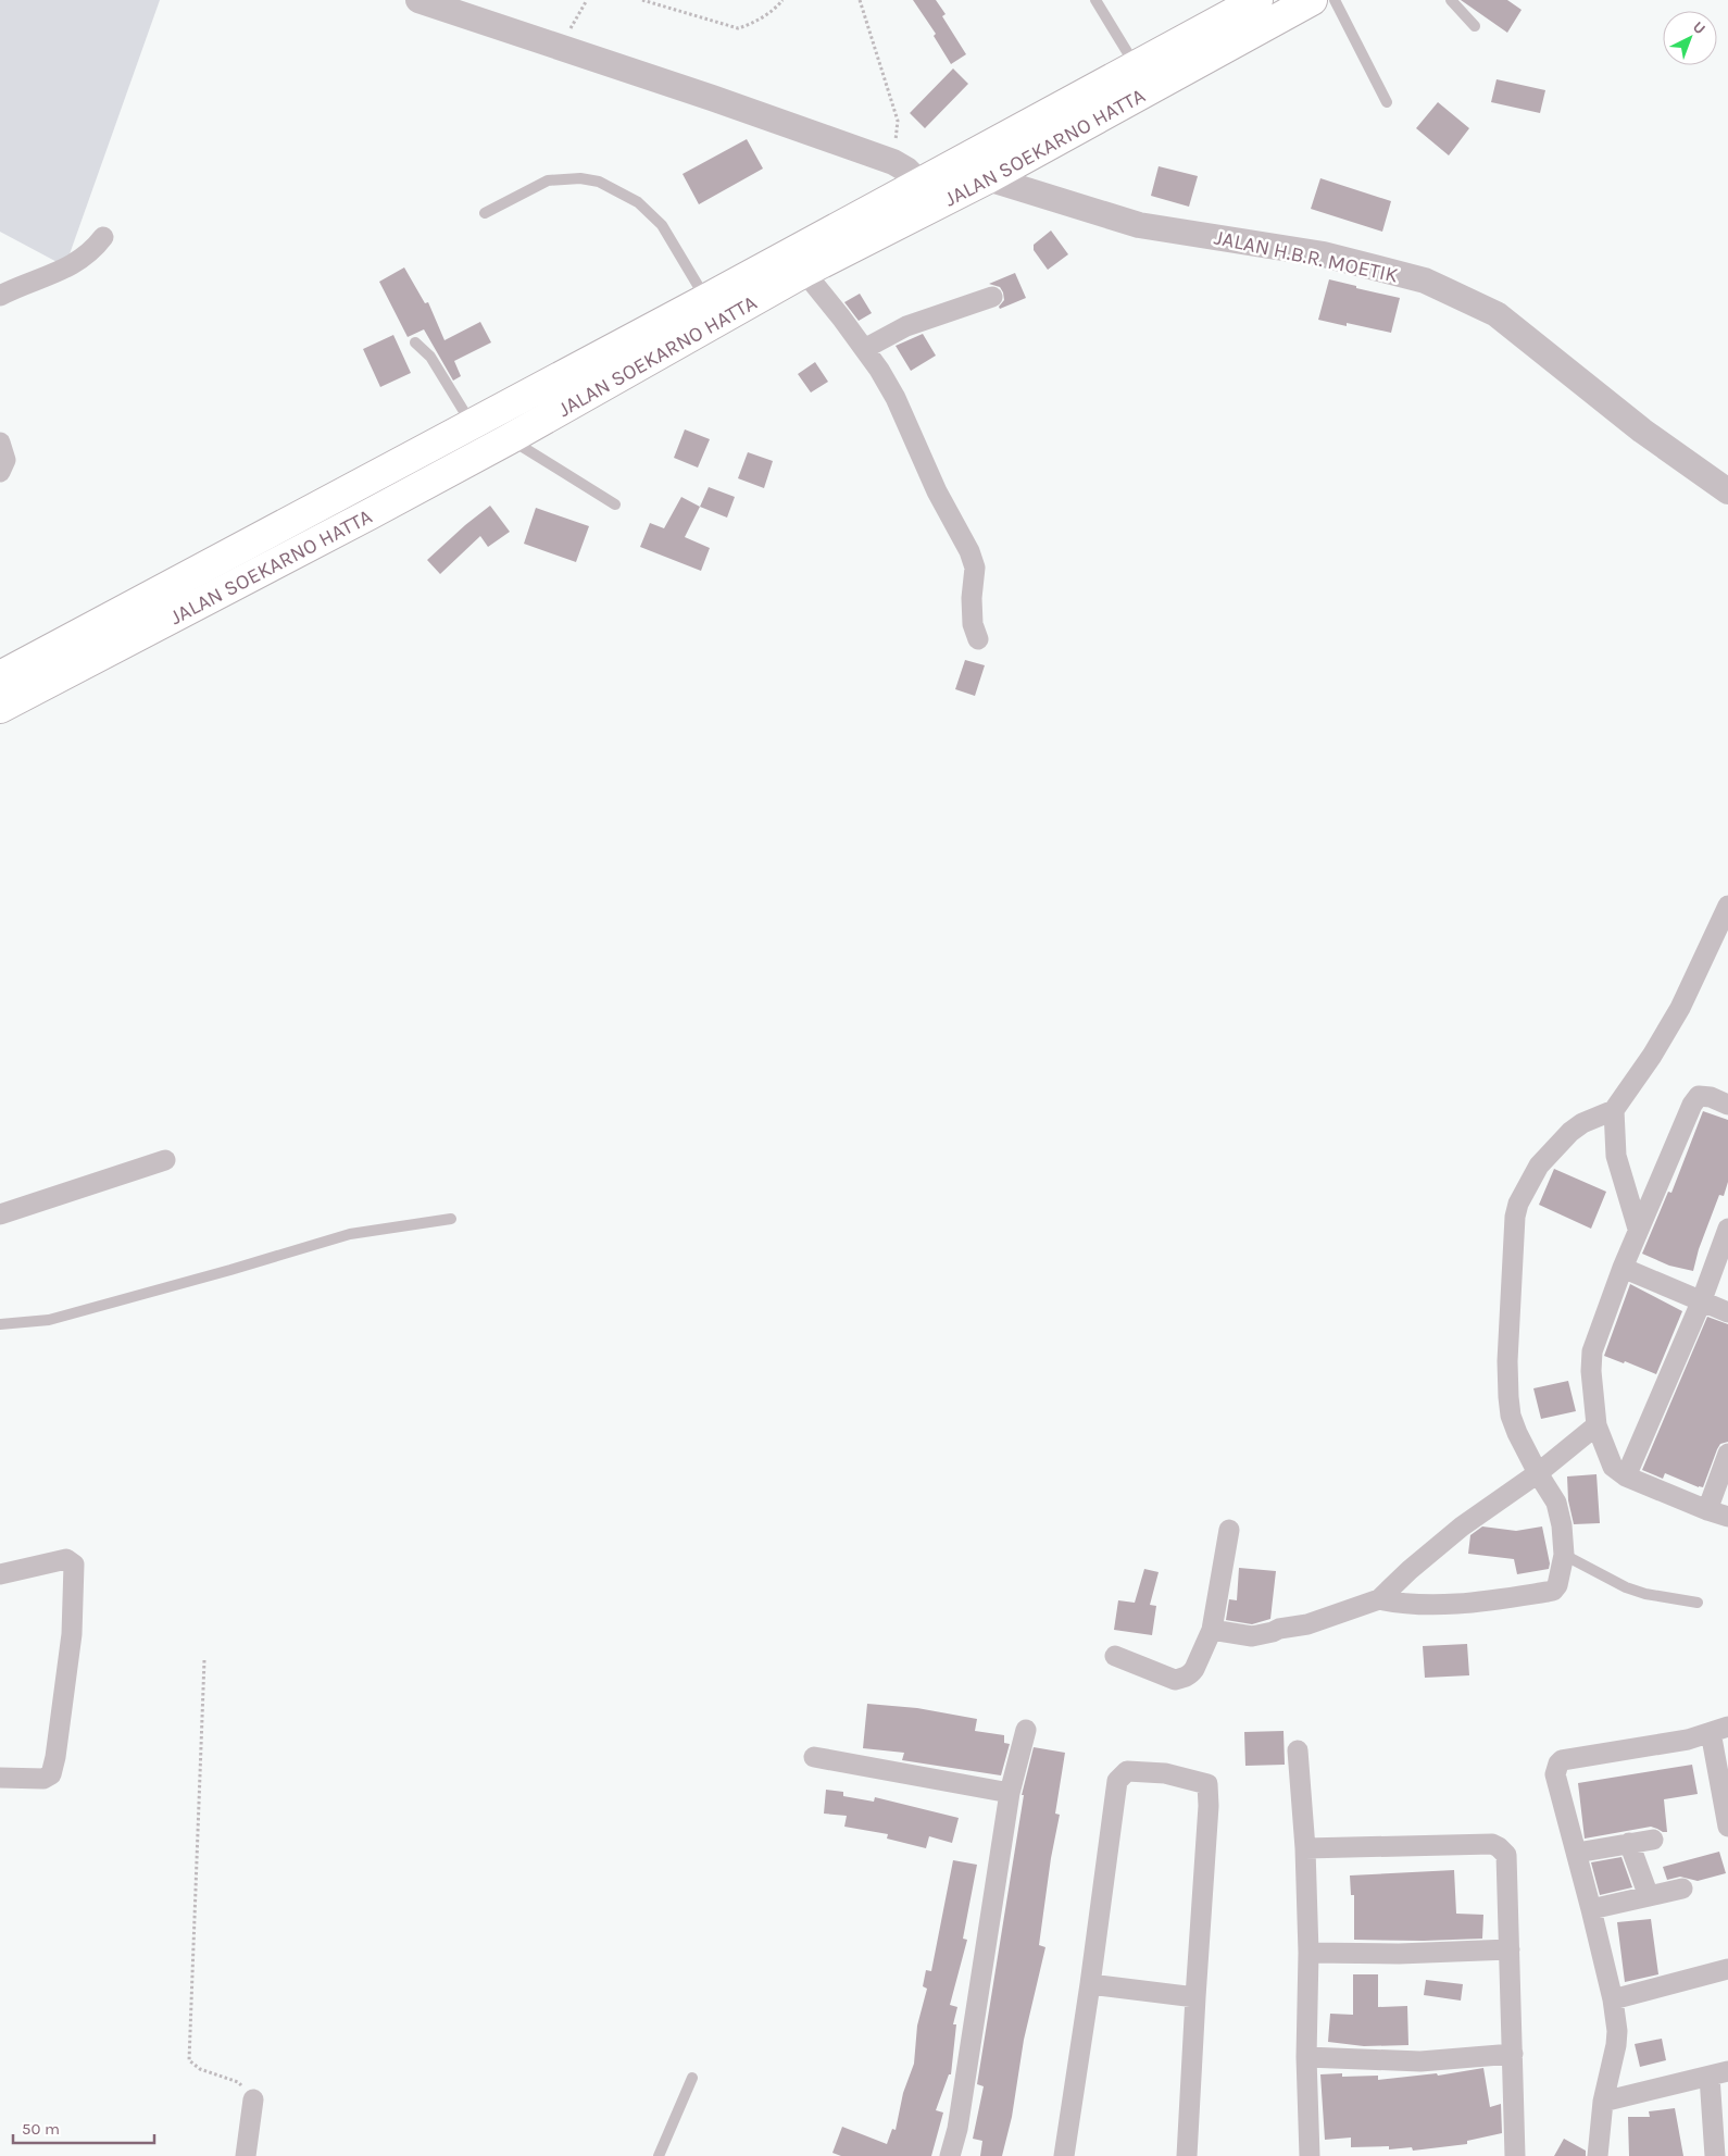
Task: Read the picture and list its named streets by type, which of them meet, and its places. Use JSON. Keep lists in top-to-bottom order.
{
  "streets": {
    "highway": ["JALAN SOEKARNO HATTA"],
    "street": ["JALAN H.B.R. MOETIK"]
  },
  "crossings": [
    ["JALAN SOEKARNO HATTA", "JALAN H.B.R. MOETIK"]
  ],
  "scale_bar": "50 m",
  "north": "top right"
}
